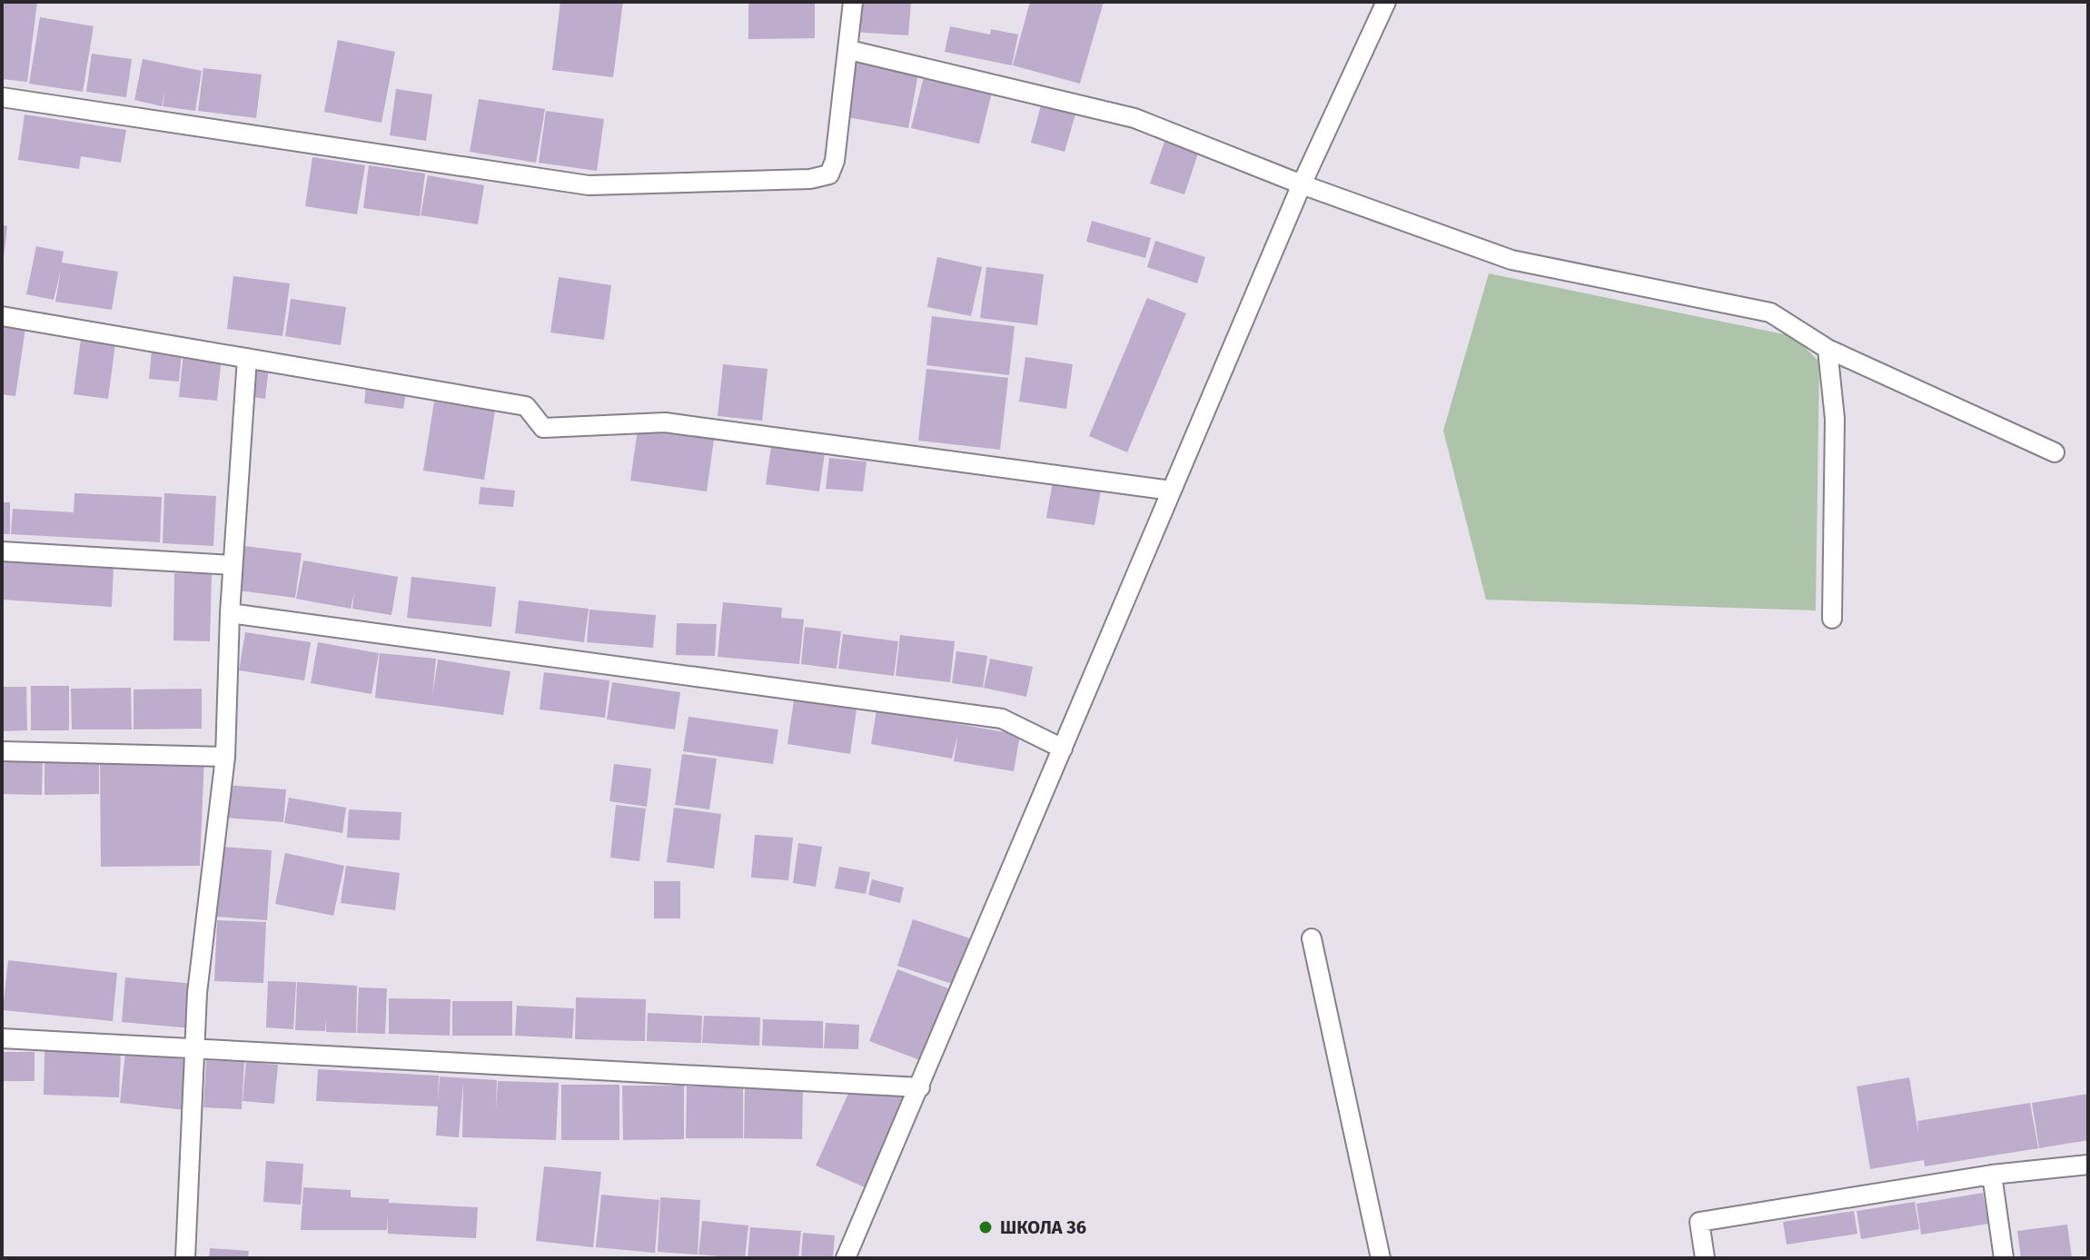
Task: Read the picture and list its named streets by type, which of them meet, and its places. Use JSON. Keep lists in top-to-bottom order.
{
  "places": ["ШКОЛА 36"]
}
